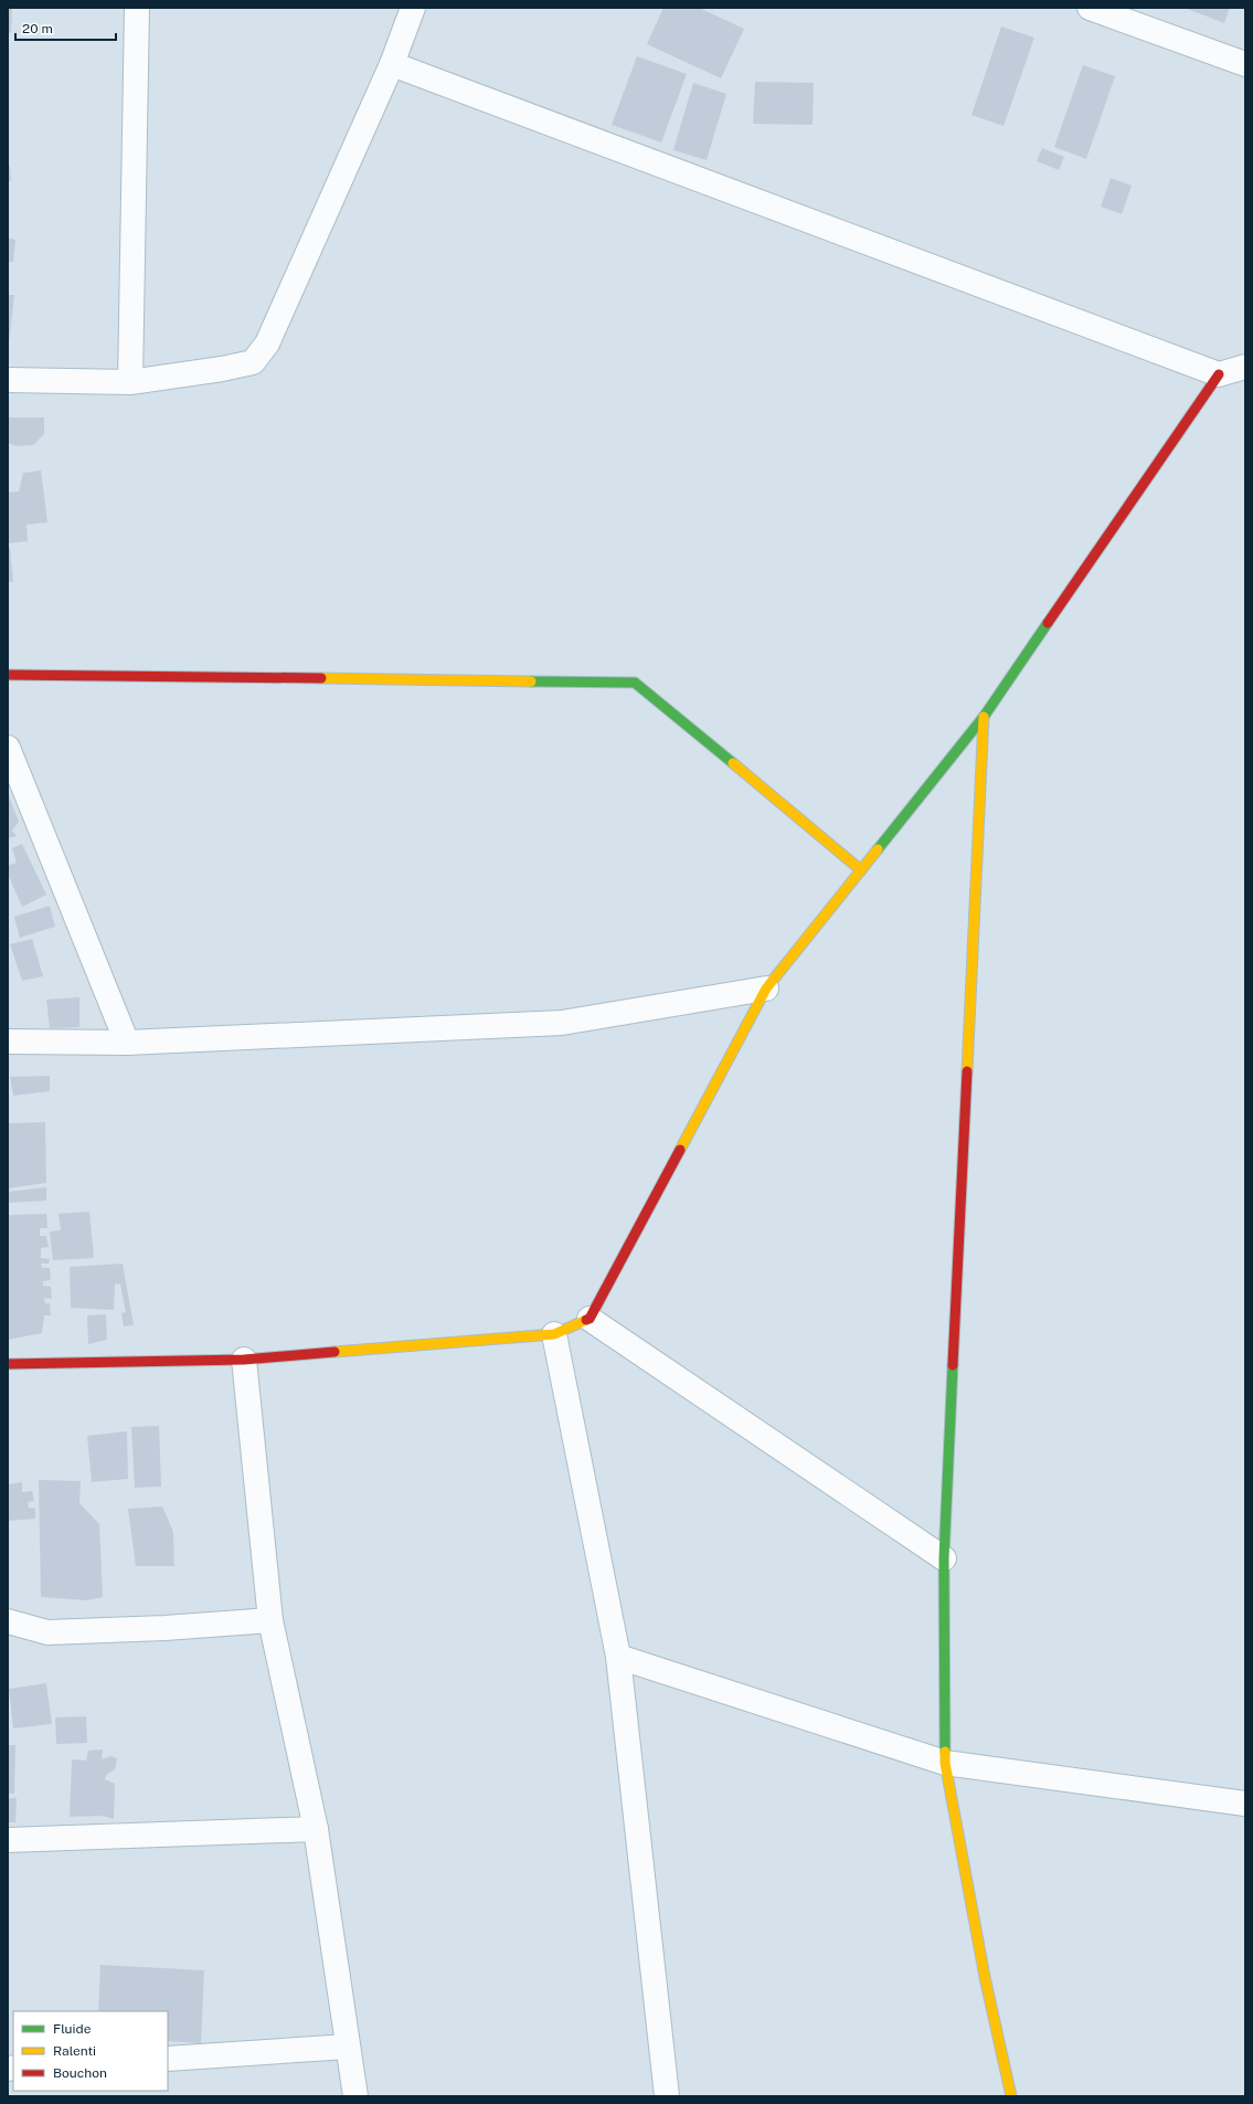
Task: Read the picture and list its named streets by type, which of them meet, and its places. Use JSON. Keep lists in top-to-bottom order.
{
  "legend": ["Fluide", "Ralenti", "Bouchon"],
  "scale_bar": "20 m"
}
